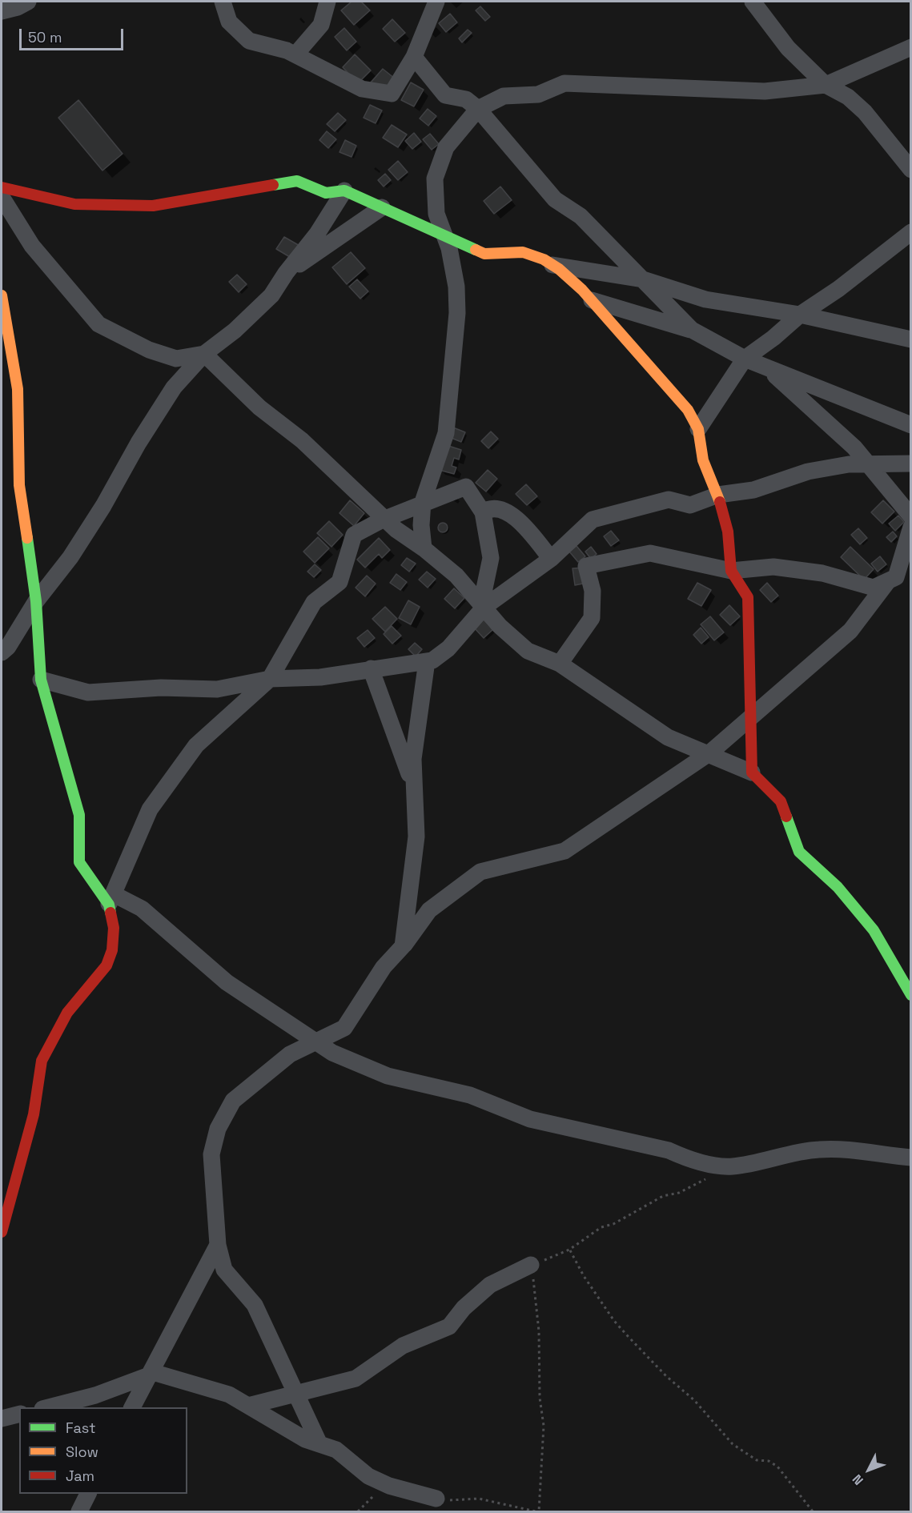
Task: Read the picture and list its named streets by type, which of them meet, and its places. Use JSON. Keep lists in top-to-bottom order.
{
  "legend": ["Fast", "Slow", "Jam"],
  "scale_bar": "50 m",
  "north": "bottom left"
}
